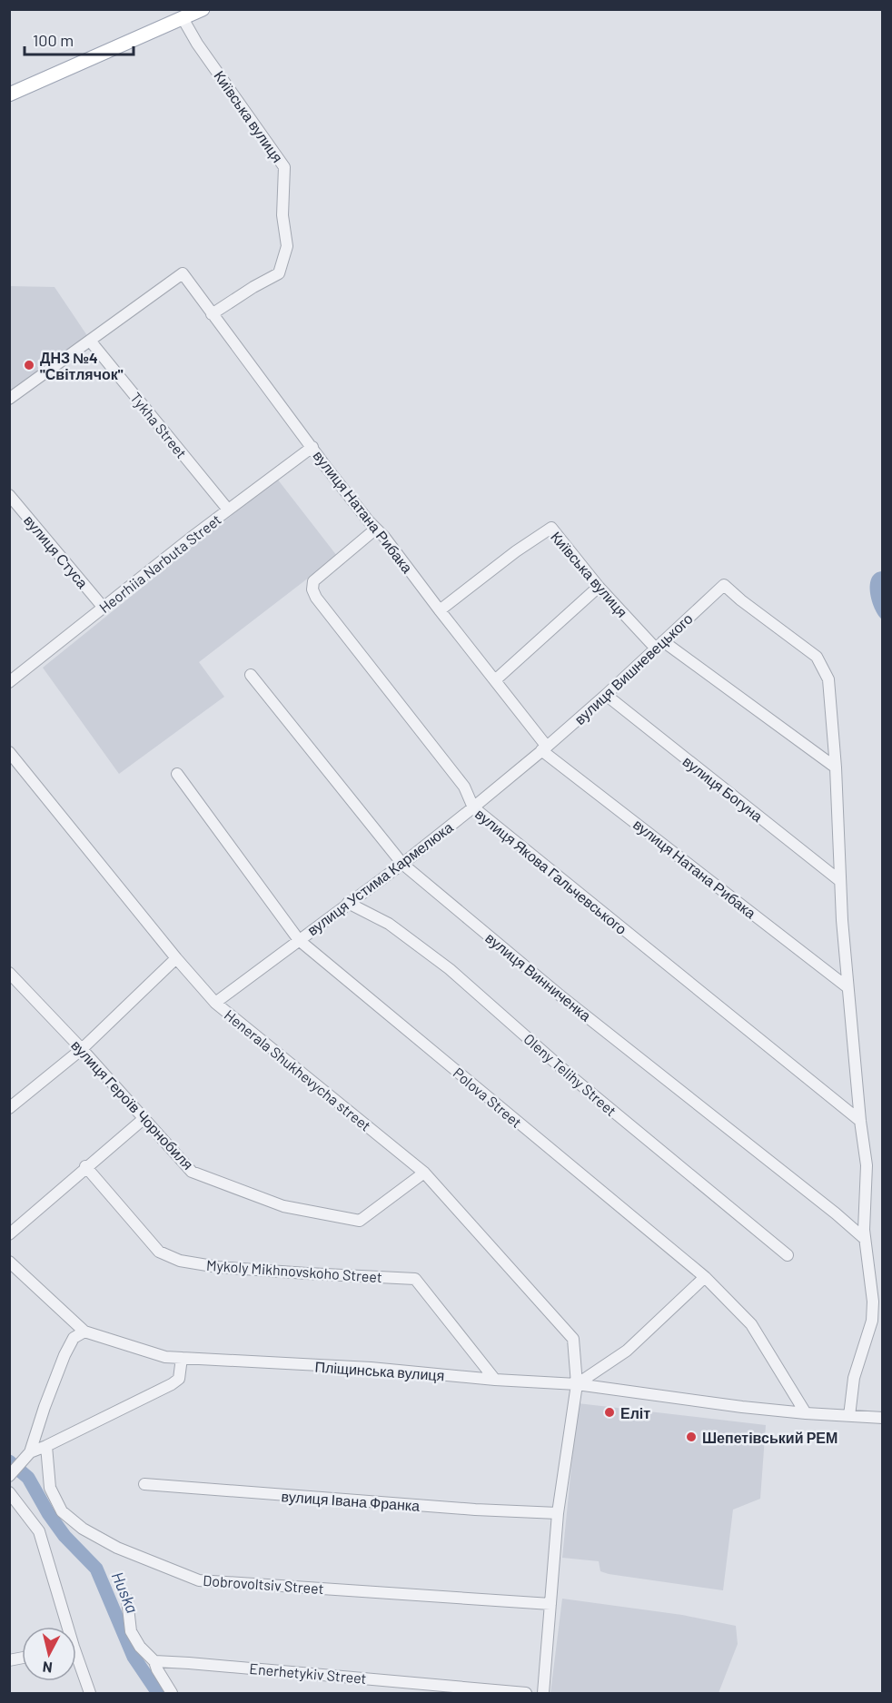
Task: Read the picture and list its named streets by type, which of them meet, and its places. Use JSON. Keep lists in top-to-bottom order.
{
  "streets": {
    "street": [
      "Київська вулиця",
      "Tykha Street",
      "вулиця Натана Рибака",
      "вулиця Стуса",
      "Heorhiia Narbuta Street",
      "вулиця Вишневецького",
      "вулиця Богуна",
      "вулиця Якова Гальчевського",
      "вулиця Устима Кармелюка",
      "вулиця Винниченка",
      "Henerala Shukhevycha street",
      "Oleny Telihy Street",
      "Polova Street",
      "вулиця Героїв Чорнобиля",
      "Mykoly Mikhnovskoho Street",
      "Пліщинська вулиця",
      "вулиця Івана Франка",
      "Dobrovoltsiv Street",
      "Enerhetykiv Street"
    ]
  },
  "crossings": [
    ["Київська вулиця", "вулиця Натана Рибака"],
    ["Київська вулиця", "вулиця Вишневецького"],
    ["Tykha Street", "вулиця Натана Рибака"],
    ["Tykha Street", "Heorhiia Narbuta Street"],
    ["вулиця Натана Рибака", "Heorhiia Narbuta Street"],
    ["вулиця Натана Рибака", "вулиця Вишневецького"],
    ["вулиця Натана Рибака", "вулиця Якова Гальчевського"],
    ["вулиця Натана Рибака", "вулиця Устима Кармелюка"],
    ["вулиця Стуса", "Heorhiia Narbuta Street"],
    ["вулиця Вишневецького", "вулиця Богуна"],
    ["вулиця Вишневецького", "вулиця Устима Кармелюка"],
    ["вулиця Якова Гальчевського", "вулиця Устима Кармелюка"],
    ["вулиця Устима Кармелюка", "вулиця Винниченка"],
    ["вулиця Устима Кармелюка", "Henerala Shukhevycha street"],
    ["вулиця Устима Кармелюка", "Oleny Telihy Street"],
    ["вулиця Устима Кармелюка", "Polova Street"],
    ["Henerala Shukhevycha street", "вулиця Героїв Чорнобиля"],
    ["Henerala Shukhevycha street", "Пліщинська вулиця"],
    ["Polova Street", "Пліщинська вулиця"],
    ["Mykoly Mikhnovskoho Street", "Пліщинська вулиця"]
  ],
  "water": ["Huska"],
  "places": ["ДНЗ №4 \"Світлячок\"", "Еліт", "Шепетівський РЕМ"],
  "scale_bar": "100 m",
  "north": "bottom"
}
